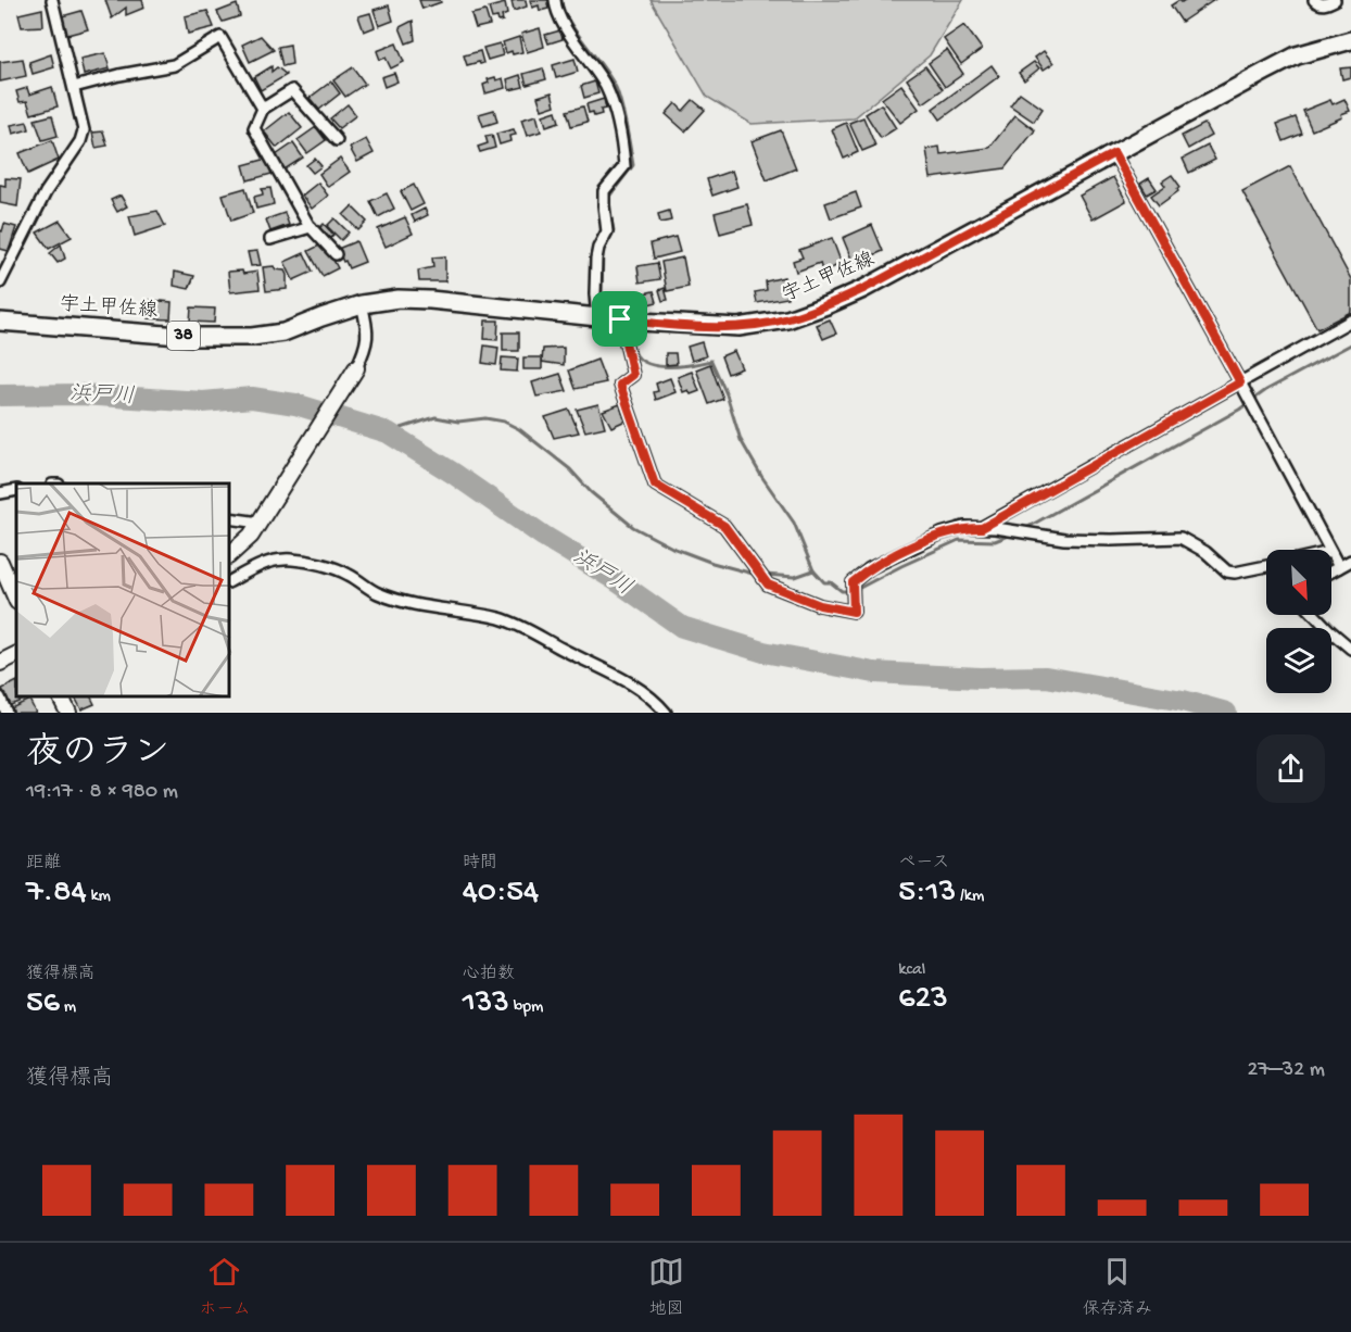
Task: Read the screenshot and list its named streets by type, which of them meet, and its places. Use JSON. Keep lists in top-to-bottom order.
{
  "streets": {
    "main road": ["宇土甲佐線", "38"]
  },
  "water": ["浜戸川"],
  "north": "bottom right",
  "page": {
    "heading": ["夜のラン", "19:17 · 8 × 980 m"],
    "stats": [
      ["距離", "7.84 km"],
      ["時間", "40:54"],
      ["ペース", "5:13 /km"],
      ["獲得標高", "56 m"],
      ["心拍数", "133 bpm"],
      ["kcal", "623"]
    ],
    "chart": ["獲得標高", "27–32 m"],
    "tabs": ["ホーム", "地図", "保存済み"]
  }
}
